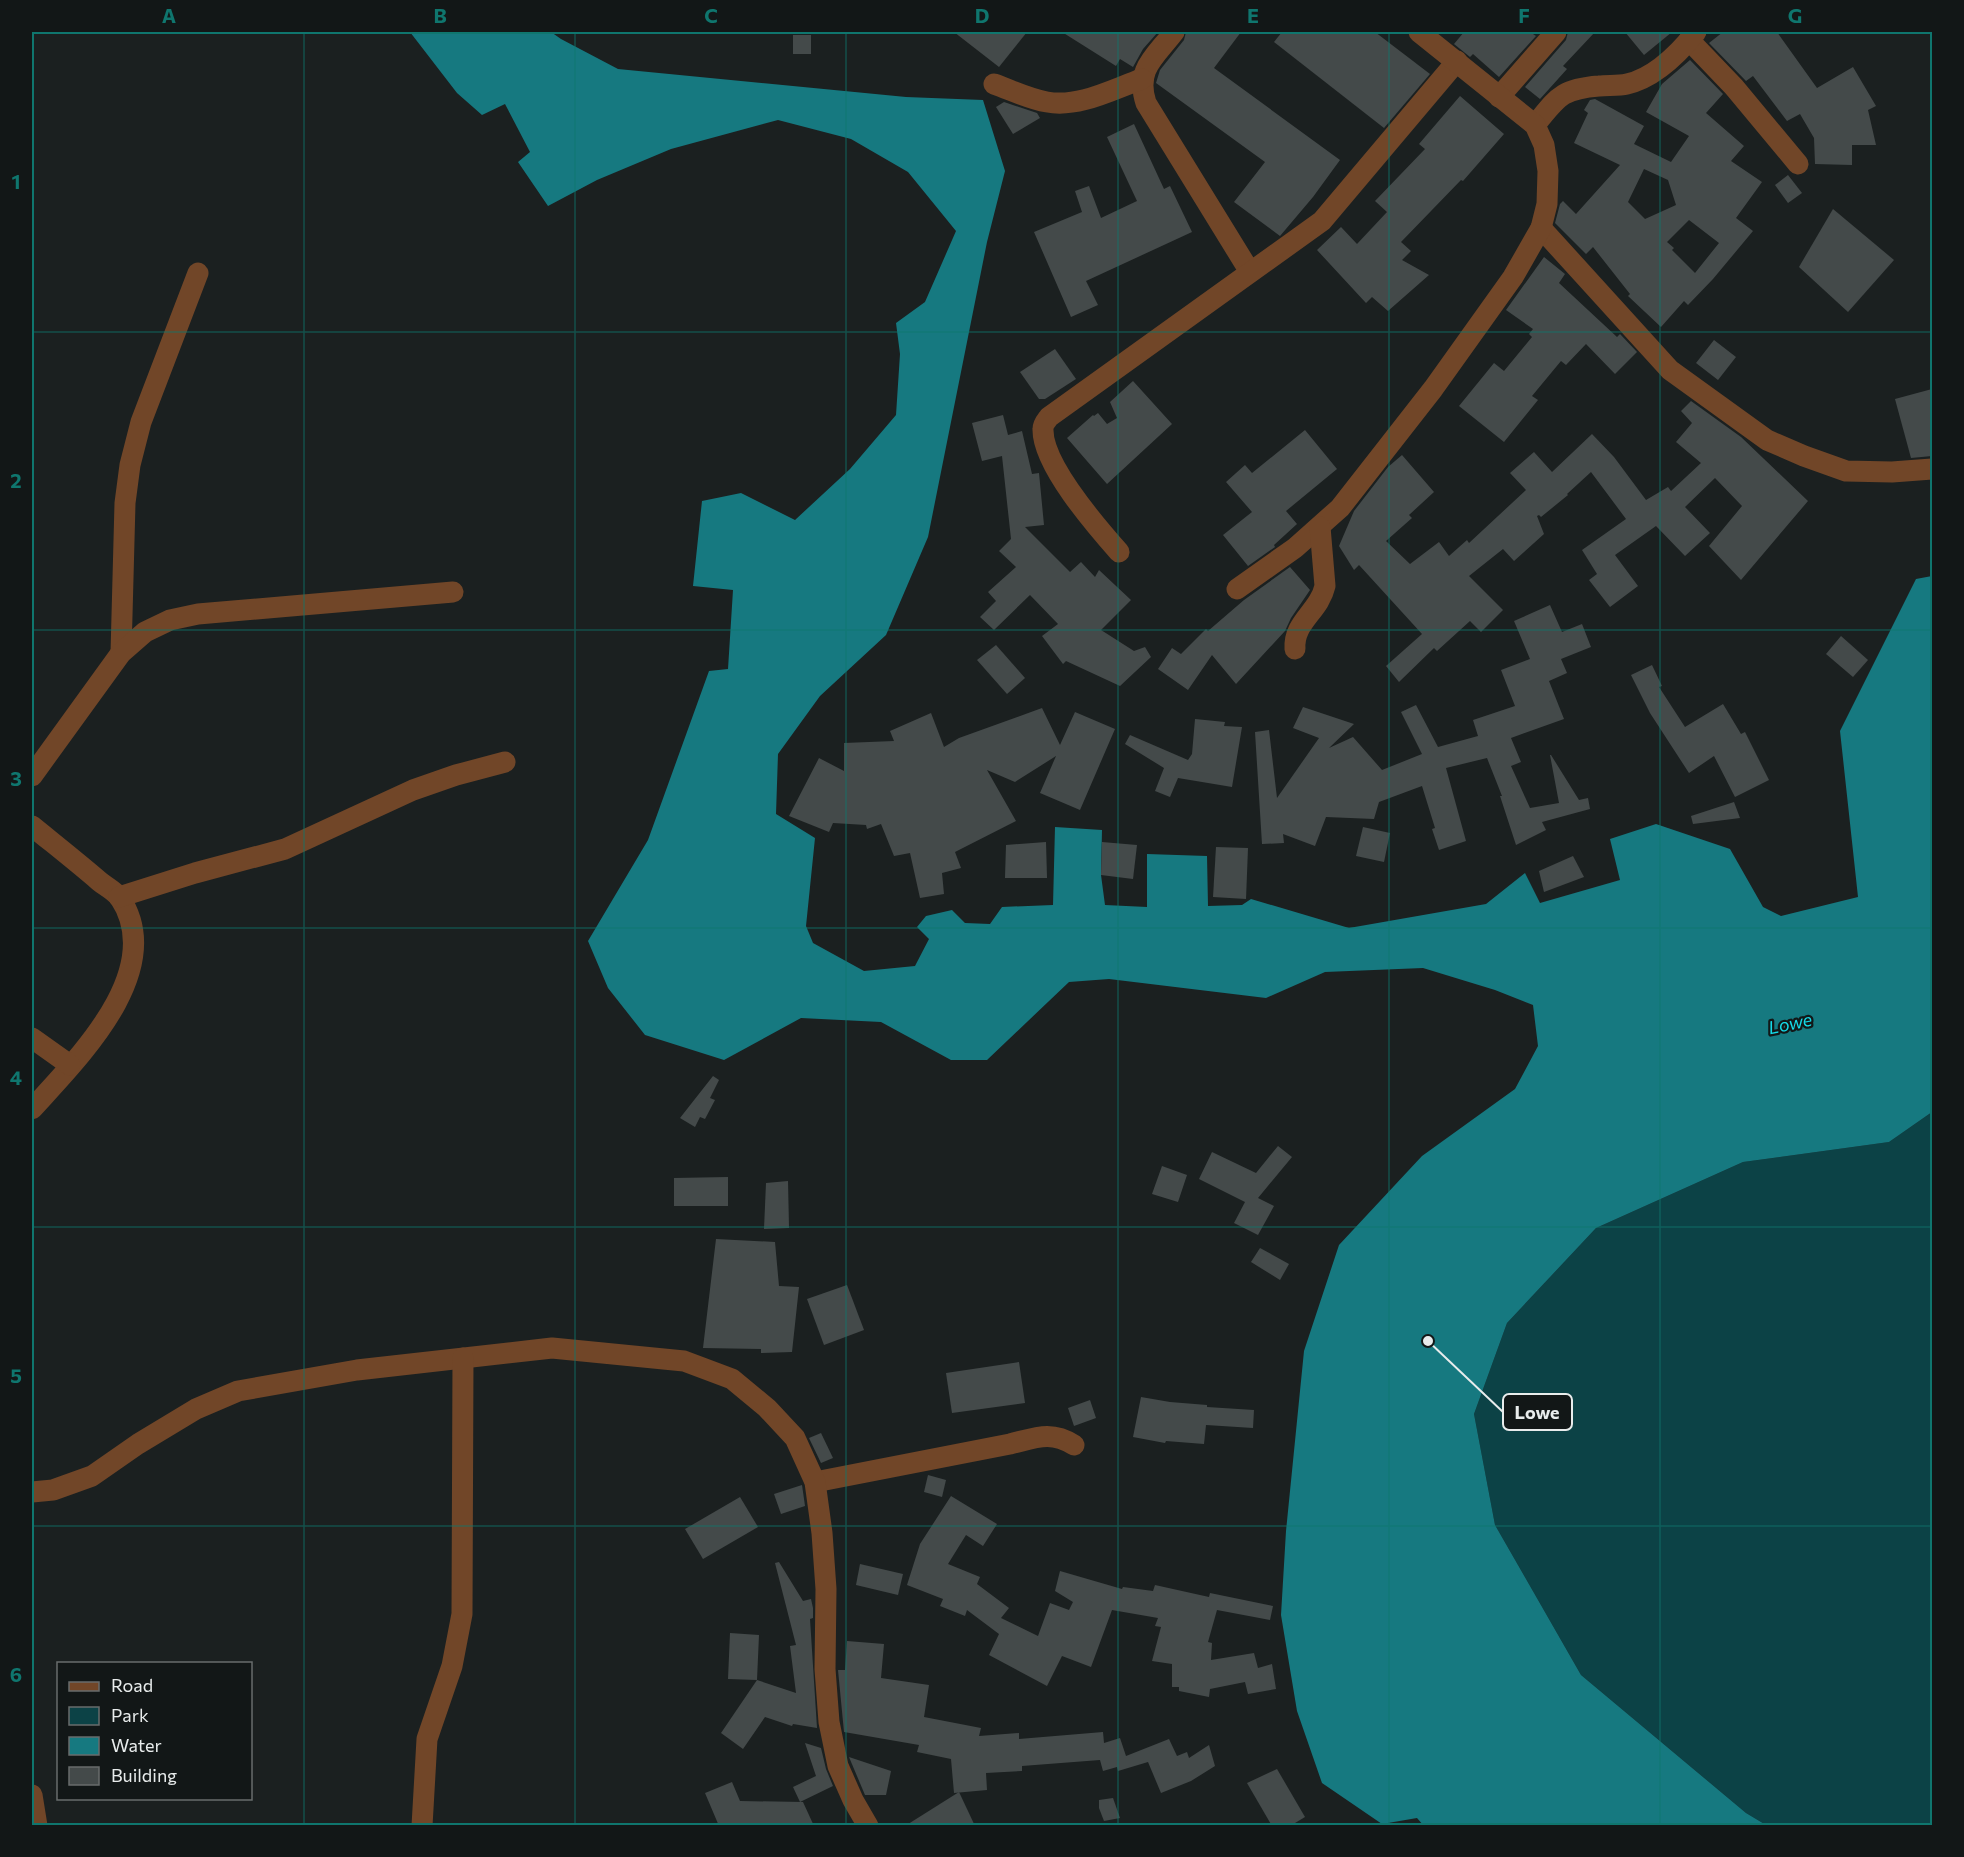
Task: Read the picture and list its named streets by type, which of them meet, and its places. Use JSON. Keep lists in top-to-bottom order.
{
  "water": ["Lowe"],
  "places": ["Lowe"],
  "legend": [
    "Road",
    "Park",
    "Water",
    "Building"
  ],
  "grid": {
    "columns": [
      "A",
      "B",
      "C",
      "D",
      "E",
      "F",
      "G"
    ],
    "rows": [
      "1",
      "2",
      "3",
      "4",
      "5",
      "6"
    ]
  }
}
